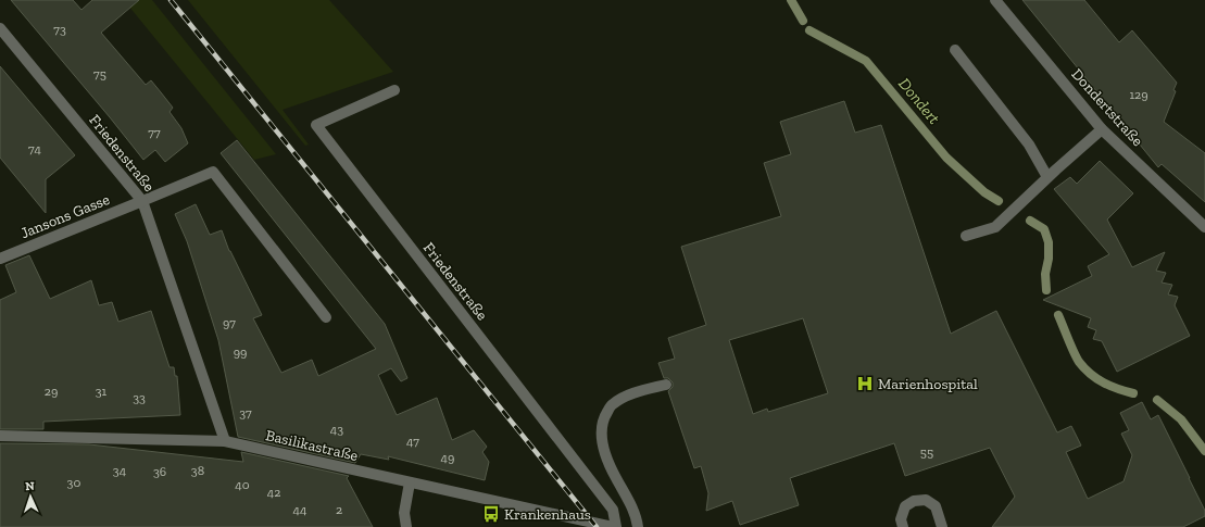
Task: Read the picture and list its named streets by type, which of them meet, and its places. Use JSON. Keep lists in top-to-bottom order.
{
  "streets": {
    "street": [
      "Dondertstraße",
      "Friedenstraße",
      "Jansons Gasse",
      "Basilikastraße"
    ]
  },
  "crossings": [
    ["Friedenstraße", "Jansons Gasse"],
    ["Friedenstraße", "Basilikastraße"]
  ],
  "water": ["Dondert"],
  "places": {
    "hospital": ["Marienhospital"],
    "bus stop": ["Krankenhaus"]
  },
  "house_numbers": [
    "73",
    "75",
    "129",
    "77",
    "74",
    "97",
    "99",
    "29",
    "31",
    "33",
    "37",
    "43",
    "47",
    "55",
    "49",
    "34",
    "38",
    "36",
    "30",
    "40",
    "42",
    "44",
    "2"
  ],
  "north": "top"
}
